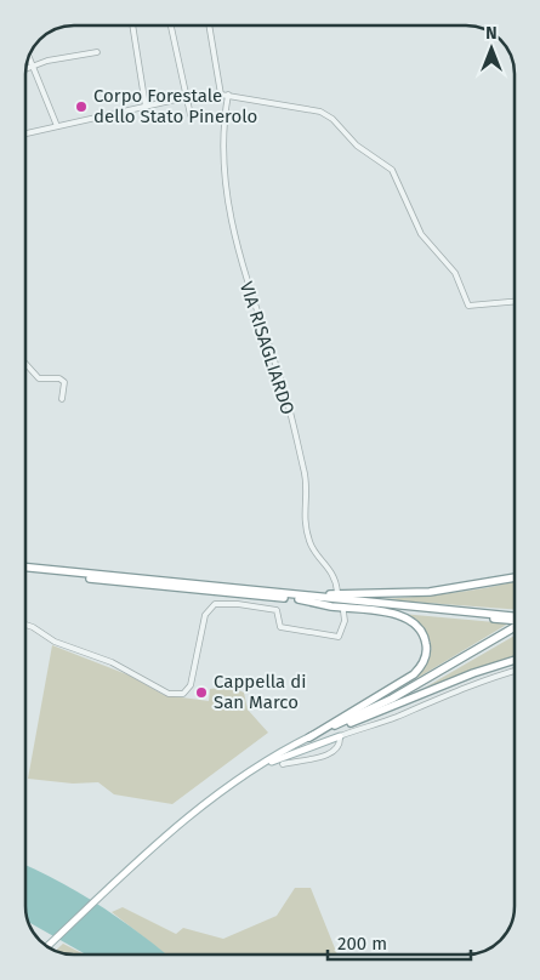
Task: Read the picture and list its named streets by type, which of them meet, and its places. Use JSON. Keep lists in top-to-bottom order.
{
  "streets": {
    "street": ["VIA RISAGLIARDO"]
  },
  "places": ["Corpo Forestale dello Stato Pinerolo", "Cappella di San Marco"],
  "scale_bar": "200 m",
  "north": "top"
}
